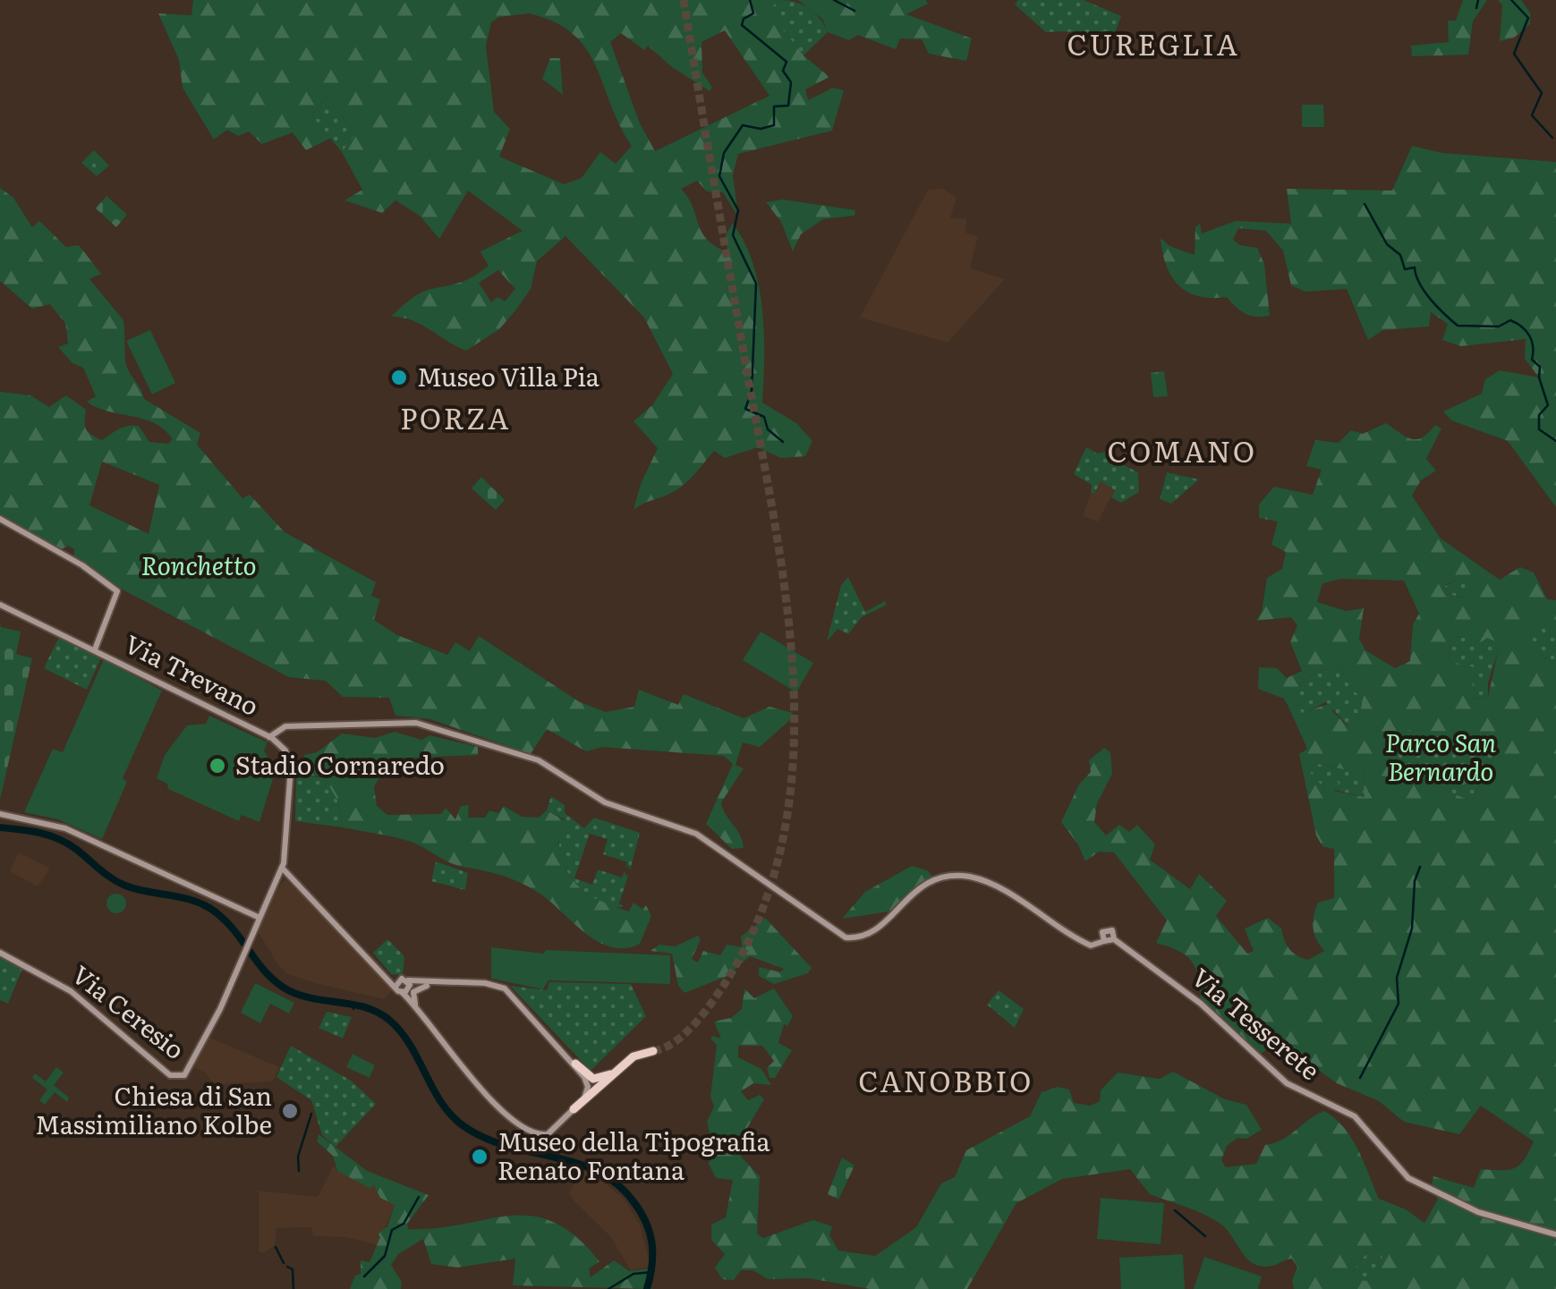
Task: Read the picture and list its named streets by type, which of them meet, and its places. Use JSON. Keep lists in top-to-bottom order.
{
  "streets": {
    "main road": ["Via Trevano", "Via Ceresio", "Via Tesserete"]
  },
  "districts": [
    "CUREGLIA",
    "PORZA",
    "COMANO",
    "CANOBBIO"
  ],
  "parks": ["Ronchetto", "Parco San Bernardo"],
  "places": [
    "Museo Villa Pia",
    "Stadio Cornaredo",
    "Chiesa di San Massimiliano Kolbe",
    "Museo della Tipografia Renato Fontana"
  ]
}
